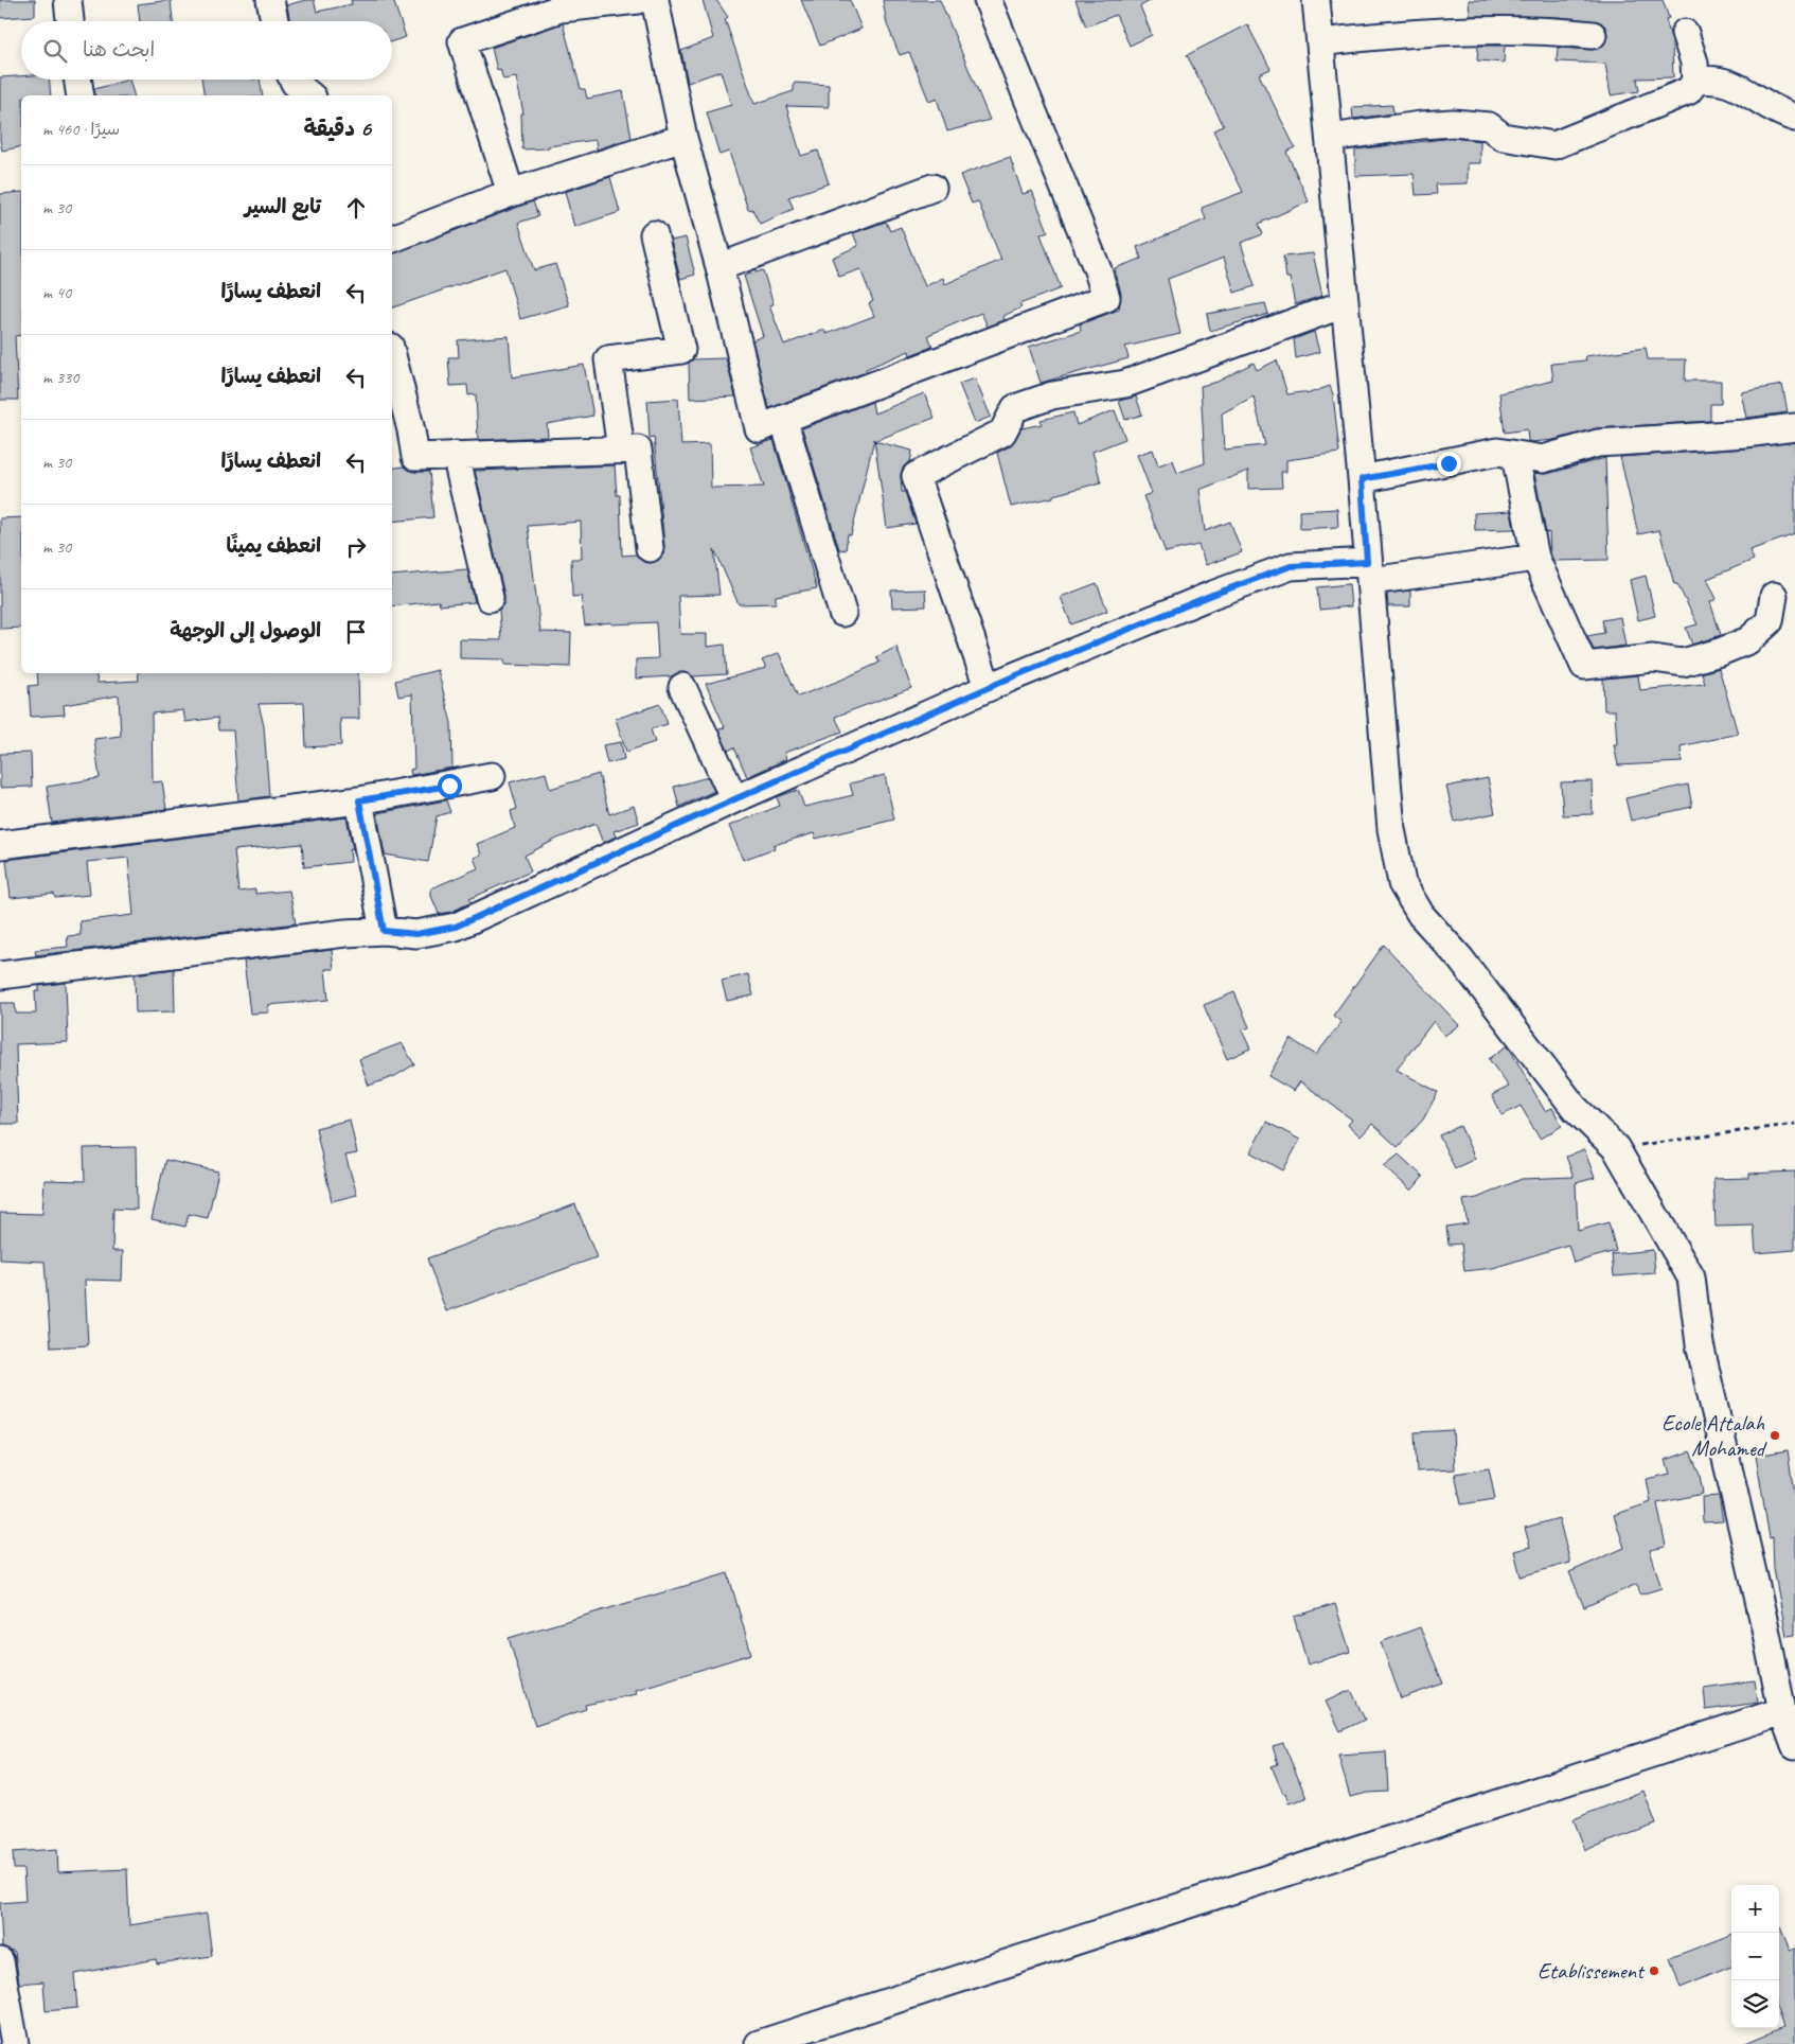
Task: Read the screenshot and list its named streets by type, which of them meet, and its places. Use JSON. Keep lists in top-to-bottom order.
{
  "places": ["Ecole Attalah Mohamed", "Etablissement"],
  "page": {
    "search": "ابحث هنا",
    "heading": ["6 دقيقة", "سيرًا · 460 m"],
    "list": [
      ["تابع السير", "30 m"],
      ["انعطف يسارًا", "40 m"],
      ["انعطف يسارًا", "330 m"],
      ["انعطف يسارًا", "30 m"],
      ["انعطف يمينًا", "30 m"],
      "الوصول إلى الوجهة"
    ],
    "map_buttons": ["+", "−"]
  }
}
